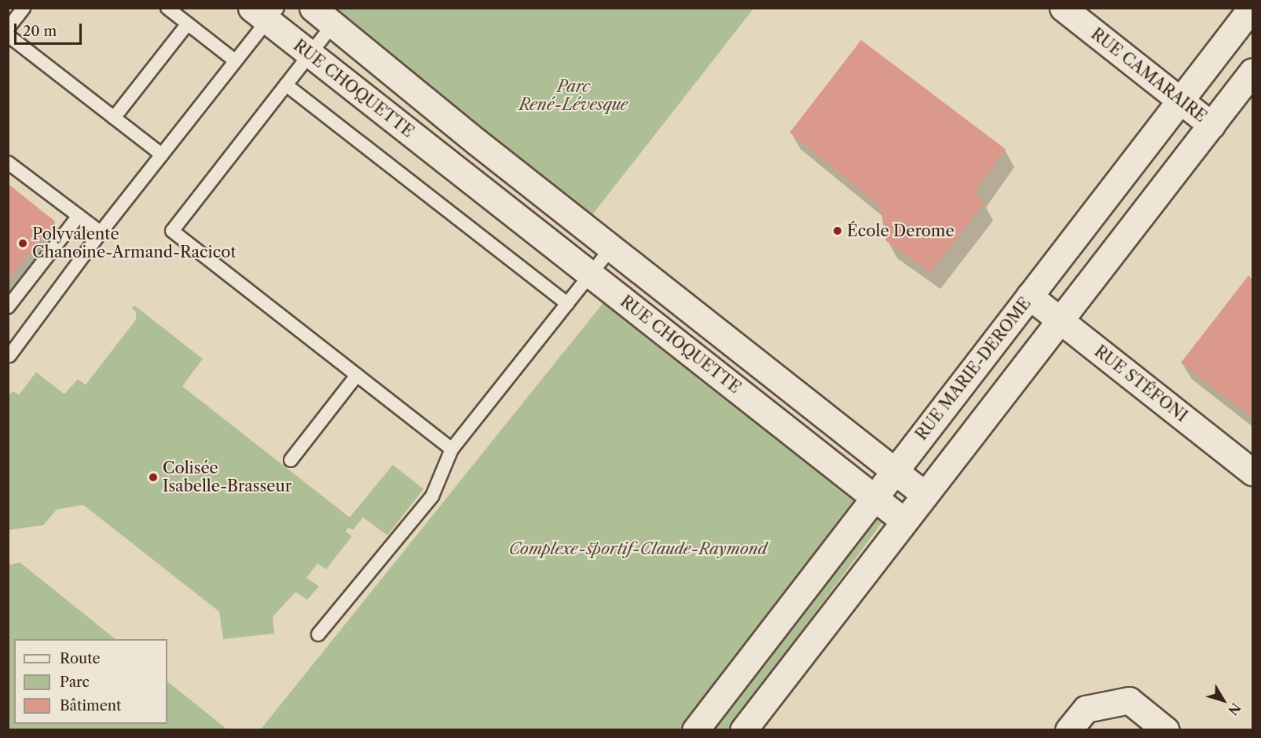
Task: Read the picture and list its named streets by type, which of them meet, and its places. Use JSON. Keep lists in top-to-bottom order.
{
  "streets": {
    "street": [
      "RUE CAMARAIRE",
      "RUE CHOQUETTE",
      "RUE MARIE-DEROME",
      "RUE STÉFONI"
    ]
  },
  "crossings": [
    ["RUE CAMARAIRE", "RUE MARIE-DEROME"],
    ["RUE CHOQUETTE", "RUE MARIE-DEROME"],
    ["RUE MARIE-DEROME", "RUE STÉFONI"]
  ],
  "parks": ["Parc René-Lévesque", "Complexe-sportif-Claude-Raymond"],
  "places": ["École Derome", "Polyvalente Chanoine-Armand-Racicot", "Colisée Isabelle-Brasseur"],
  "legend": ["Route", "Parc", "Bâtiment"],
  "scale_bar": "20 m",
  "north": "bottom right"
}
